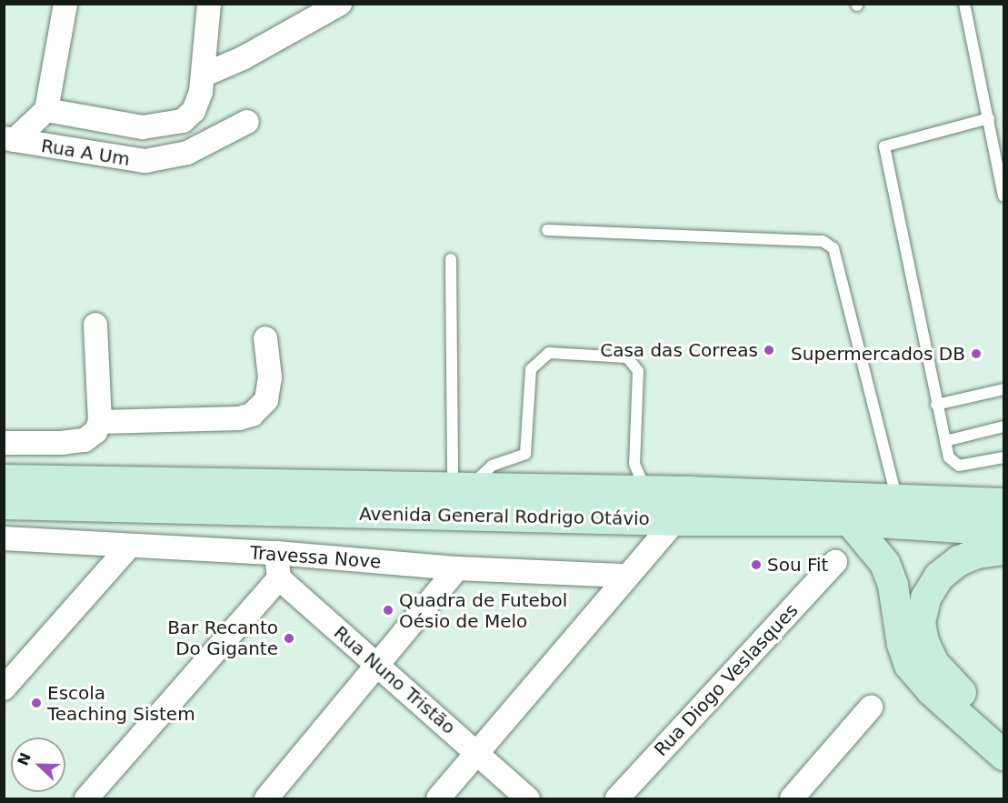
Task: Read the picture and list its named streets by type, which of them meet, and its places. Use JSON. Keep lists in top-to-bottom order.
{
  "streets": {
    "main road": ["Avenida General Rodrigo Otávio"],
    "street": [
      "Rua A Um",
      "Travessa Nove",
      "Rua Nuno Tristão",
      "Rua Diogo Veslasques"
    ]
  },
  "places": [
    "Casa das Correas",
    "Supermercados DB",
    "Sou Fit",
    "Quadra de Futebol Oésio de Melo",
    "Bar Recanto Do Gigante",
    "Escola Teaching Sistem"
  ],
  "north": "left"
}
